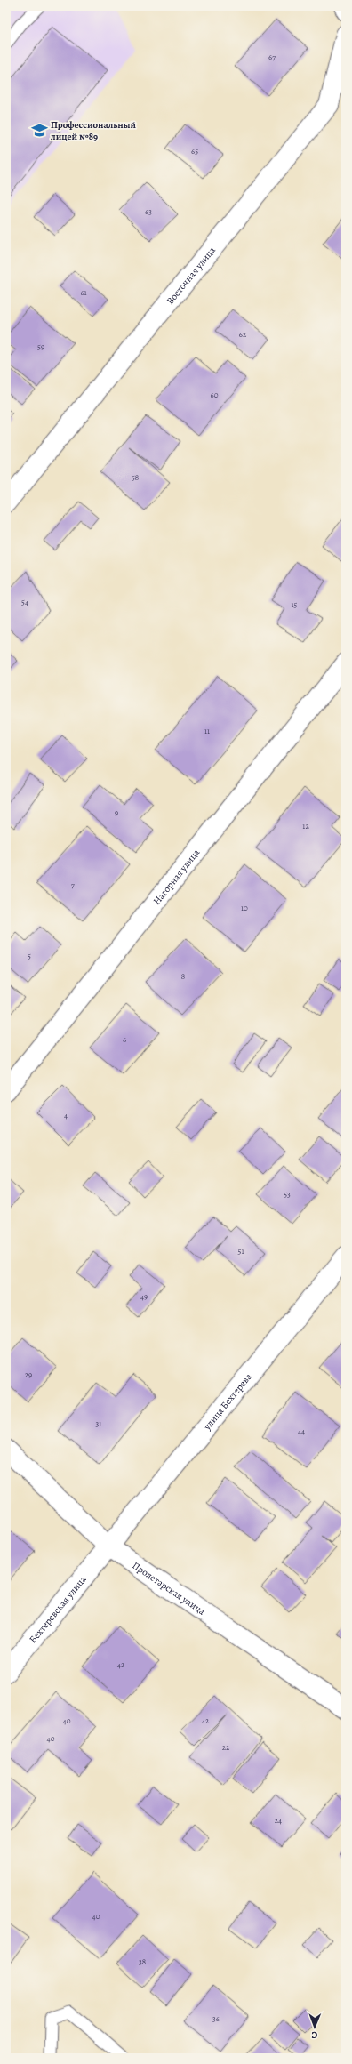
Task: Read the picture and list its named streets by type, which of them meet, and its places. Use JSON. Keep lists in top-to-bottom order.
{
  "streets": {
    "street": [
      "Восточная улица",
      "Нагорная улица",
      "улица Бехтерева",
      "Пролетарская улица",
      "Бехтеревская улица"
    ]
  },
  "crossings": [
    ["улица Бехтерева", "Пролетарская улица"],
    ["улица Бехтерева", "Бехтеревская улица"],
    ["Пролетарская улица", "Бехтеревская улица"]
  ],
  "places": {
    "school or university": ["Профессиональный лицей №89"]
  },
  "house_numbers": [
    "67",
    "65",
    "63",
    "61",
    "62",
    "59",
    "60",
    "58",
    "54",
    "15",
    "11",
    "9",
    "12",
    "7",
    "10",
    "5",
    "8",
    "6",
    "4",
    "53",
    "51",
    "49",
    "29",
    "31",
    "44",
    "42",
    "40",
    "42",
    "40",
    "22",
    "24",
    "40",
    "38",
    "36"
  ],
  "north": "bottom"
}
